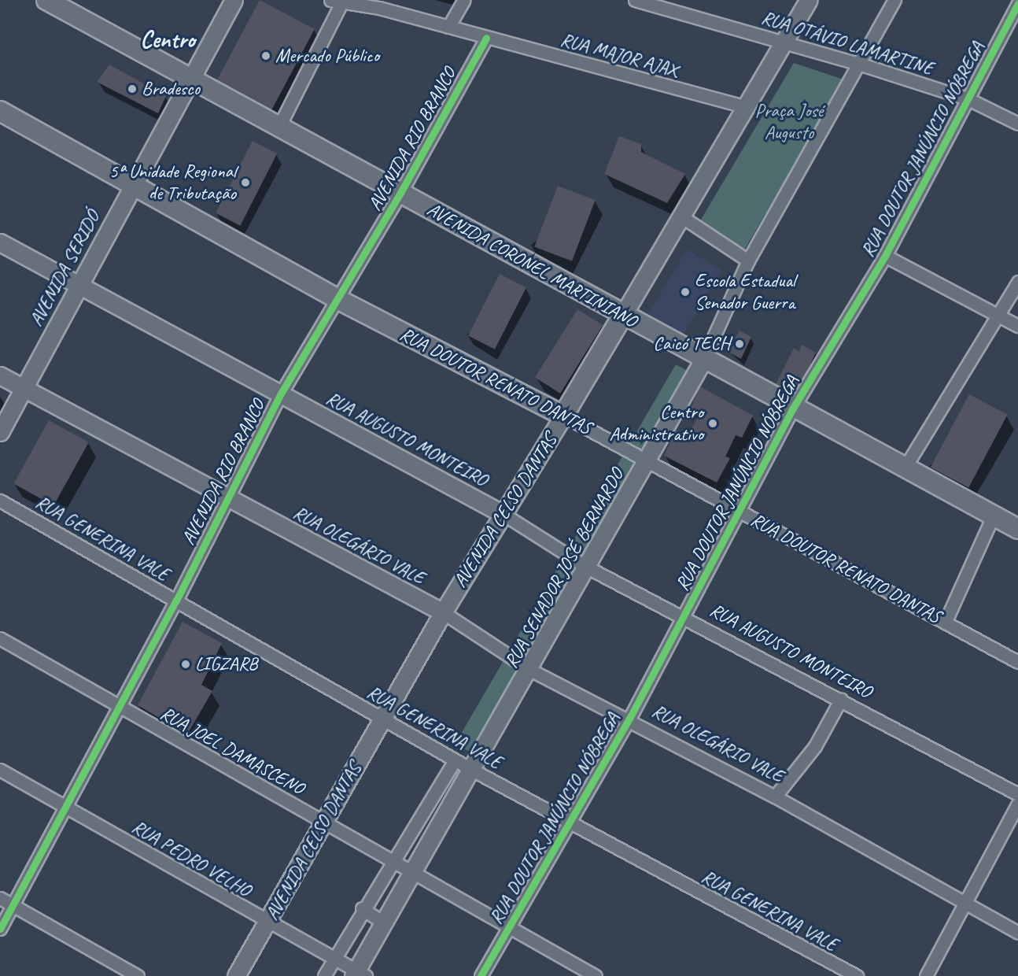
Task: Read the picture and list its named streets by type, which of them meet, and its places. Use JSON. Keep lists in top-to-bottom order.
{
  "streets": {
    "main road": [
      "AVENIDA CORONEL MARTINIANO",
      "AVENIDA SERIDÓ",
      "RUA DOUTOR RENATO DANTAS",
      "RUA AUGUSTO MONTEIRO",
      "AVENIDA CELSO DANTAS",
      "RUA OLEGÁRIO VALE",
      "RUA SENADOR JOSÉ BERNARDO"
    ],
    "street": [
      "RUA OTÁVIO LAMARTINE",
      "RUA MAJOR AJAX",
      "AVENIDA RIO BRANCO",
      "RUA DOUTOR JANÚNCIO NÓBREGA",
      "RUA GENERINA VALE",
      "RUA JOEL DAMASCENO",
      "RUA PEDRO VELHO"
    ]
  },
  "crossings": [
    ["RUA OTÁVIO LAMARTINE", "RUA DOUTOR JANÚNCIO NÓBREGA"],
    ["RUA OTÁVIO LAMARTINE", "AVENIDA CELSO DANTAS"],
    ["RUA OTÁVIO LAMARTINE", "RUA SENADOR JOSÉ BERNARDO"],
    ["RUA MAJOR AJAX", "AVENIDA RIO BRANCO"],
    ["RUA MAJOR AJAX", "AVENIDA CELSO DANTAS"],
    ["AVENIDA RIO BRANCO", "AVENIDA CORONEL MARTINIANO"],
    ["AVENIDA RIO BRANCO", "RUA DOUTOR RENATO DANTAS"],
    ["AVENIDA RIO BRANCO", "RUA AUGUSTO MONTEIRO"],
    ["AVENIDA RIO BRANCO", "RUA GENERINA VALE"],
    ["AVENIDA RIO BRANCO", "RUA OLEGÁRIO VALE"],
    ["AVENIDA RIO BRANCO", "RUA JOEL DAMASCENO"],
    ["AVENIDA RIO BRANCO", "RUA PEDRO VELHO"],
    ["RUA DOUTOR JANÚNCIO NÓBREGA", "AVENIDA CORONEL MARTINIANO"],
    ["RUA DOUTOR JANÚNCIO NÓBREGA", "RUA DOUTOR RENATO DANTAS"],
    ["RUA DOUTOR JANÚNCIO NÓBREGA", "RUA AUGUSTO MONTEIRO"],
    ["RUA DOUTOR JANÚNCIO NÓBREGA", "RUA GENERINA VALE"],
    ["RUA DOUTOR JANÚNCIO NÓBREGA", "RUA OLEGÁRIO VALE"],
    ["RUA DOUTOR JANÚNCIO NÓBREGA", "RUA JOEL DAMASCENO"],
    ["AVENIDA CORONEL MARTINIANO", "AVENIDA SERIDÓ"],
    ["AVENIDA CORONEL MARTINIANO", "AVENIDA CELSO DANTAS"],
    ["AVENIDA CORONEL MARTINIANO", "RUA SENADOR JOSÉ BERNARDO"],
    ["AVENIDA SERIDÓ", "RUA DOUTOR RENATO DANTAS"],
    ["AVENIDA SERIDÓ", "RUA AUGUSTO MONTEIRO"],
    ["AVENIDA SERIDÓ", "RUA OLEGÁRIO VALE"],
    ["RUA DOUTOR RENATO DANTAS", "AVENIDA CELSO DANTAS"],
    ["RUA DOUTOR RENATO DANTAS", "RUA SENADOR JOSÉ BERNARDO"],
    ["RUA AUGUSTO MONTEIRO", "AVENIDA CELSO DANTAS"],
    ["RUA AUGUSTO MONTEIRO", "RUA SENADOR JOSÉ BERNARDO"],
    ["AVENIDA CELSO DANTAS", "RUA GENERINA VALE"],
    ["AVENIDA CELSO DANTAS", "RUA OLEGÁRIO VALE"],
    ["AVENIDA CELSO DANTAS", "RUA JOEL DAMASCENO"],
    ["AVENIDA CELSO DANTAS", "RUA PEDRO VELHO"],
    ["RUA GENERINA VALE", "RUA SENADOR JOSÉ BERNARDO"],
    ["RUA OLEGÁRIO VALE", "RUA SENADOR JOSÉ BERNARDO"],
    ["RUA SENADOR JOSÉ BERNARDO", "RUA JOEL DAMASCENO"],
    ["RUA SENADOR JOSÉ BERNARDO", "RUA PEDRO VELHO"]
  ],
  "districts": ["Centro"],
  "parks": ["Praça José Augusto"],
  "places": [
    "Mercado Público",
    "Bradesco",
    "5ª Unidade Regional de Tributação",
    "Escola Estadual Senador Guerra",
    "Caicó TECH",
    "Centro Administrativo",
    "LIGZARB"
  ]
}
